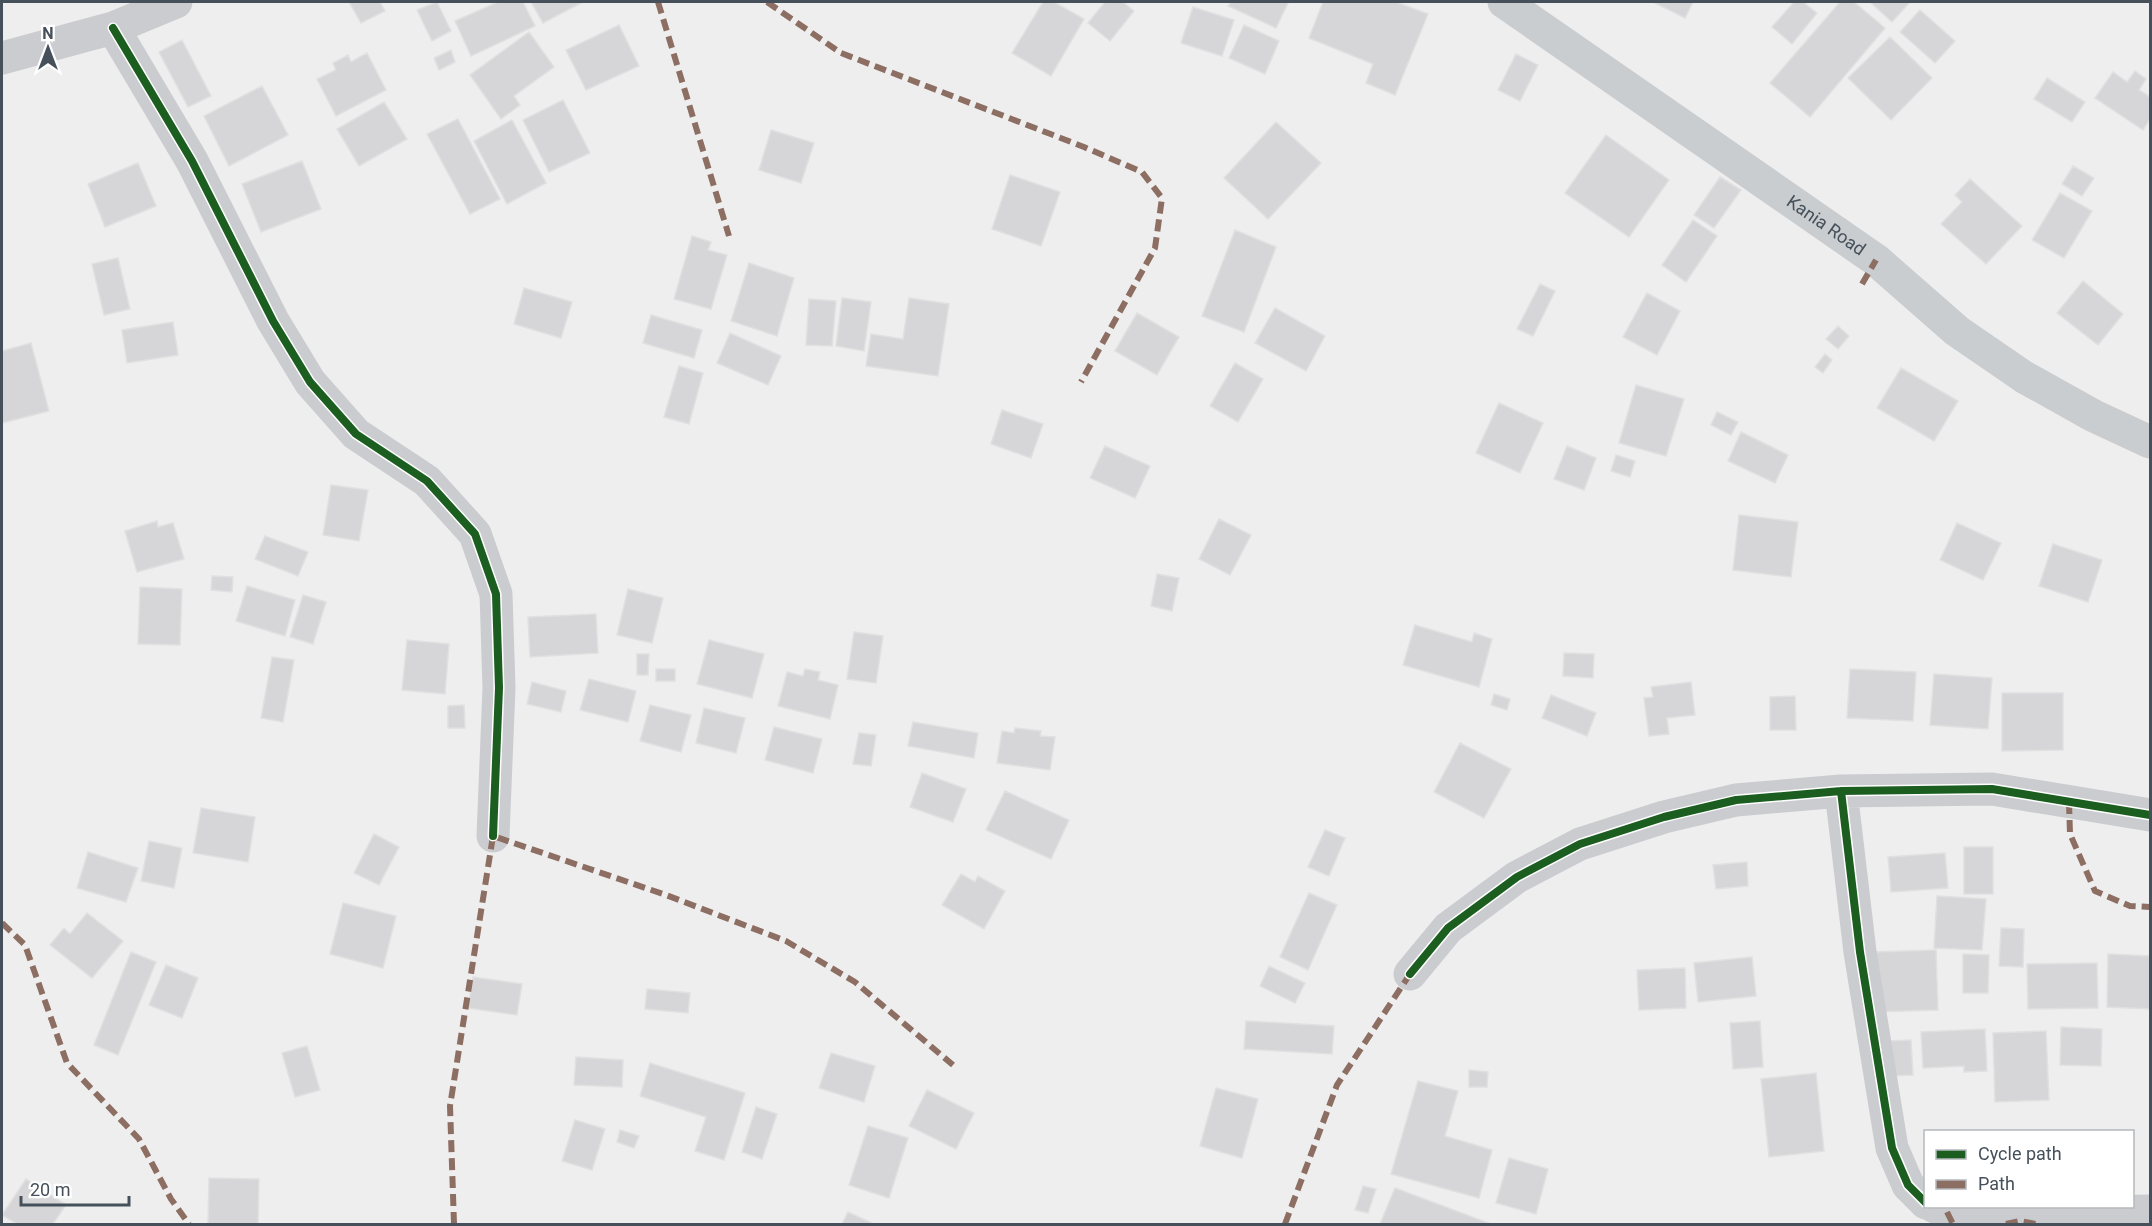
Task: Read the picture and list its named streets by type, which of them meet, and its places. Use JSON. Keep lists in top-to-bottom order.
{
  "streets": {
    "main road": ["Kania Road"]
  },
  "legend": ["Cycle path", "Path"],
  "scale_bar": "20 m",
  "north": "top"
}
